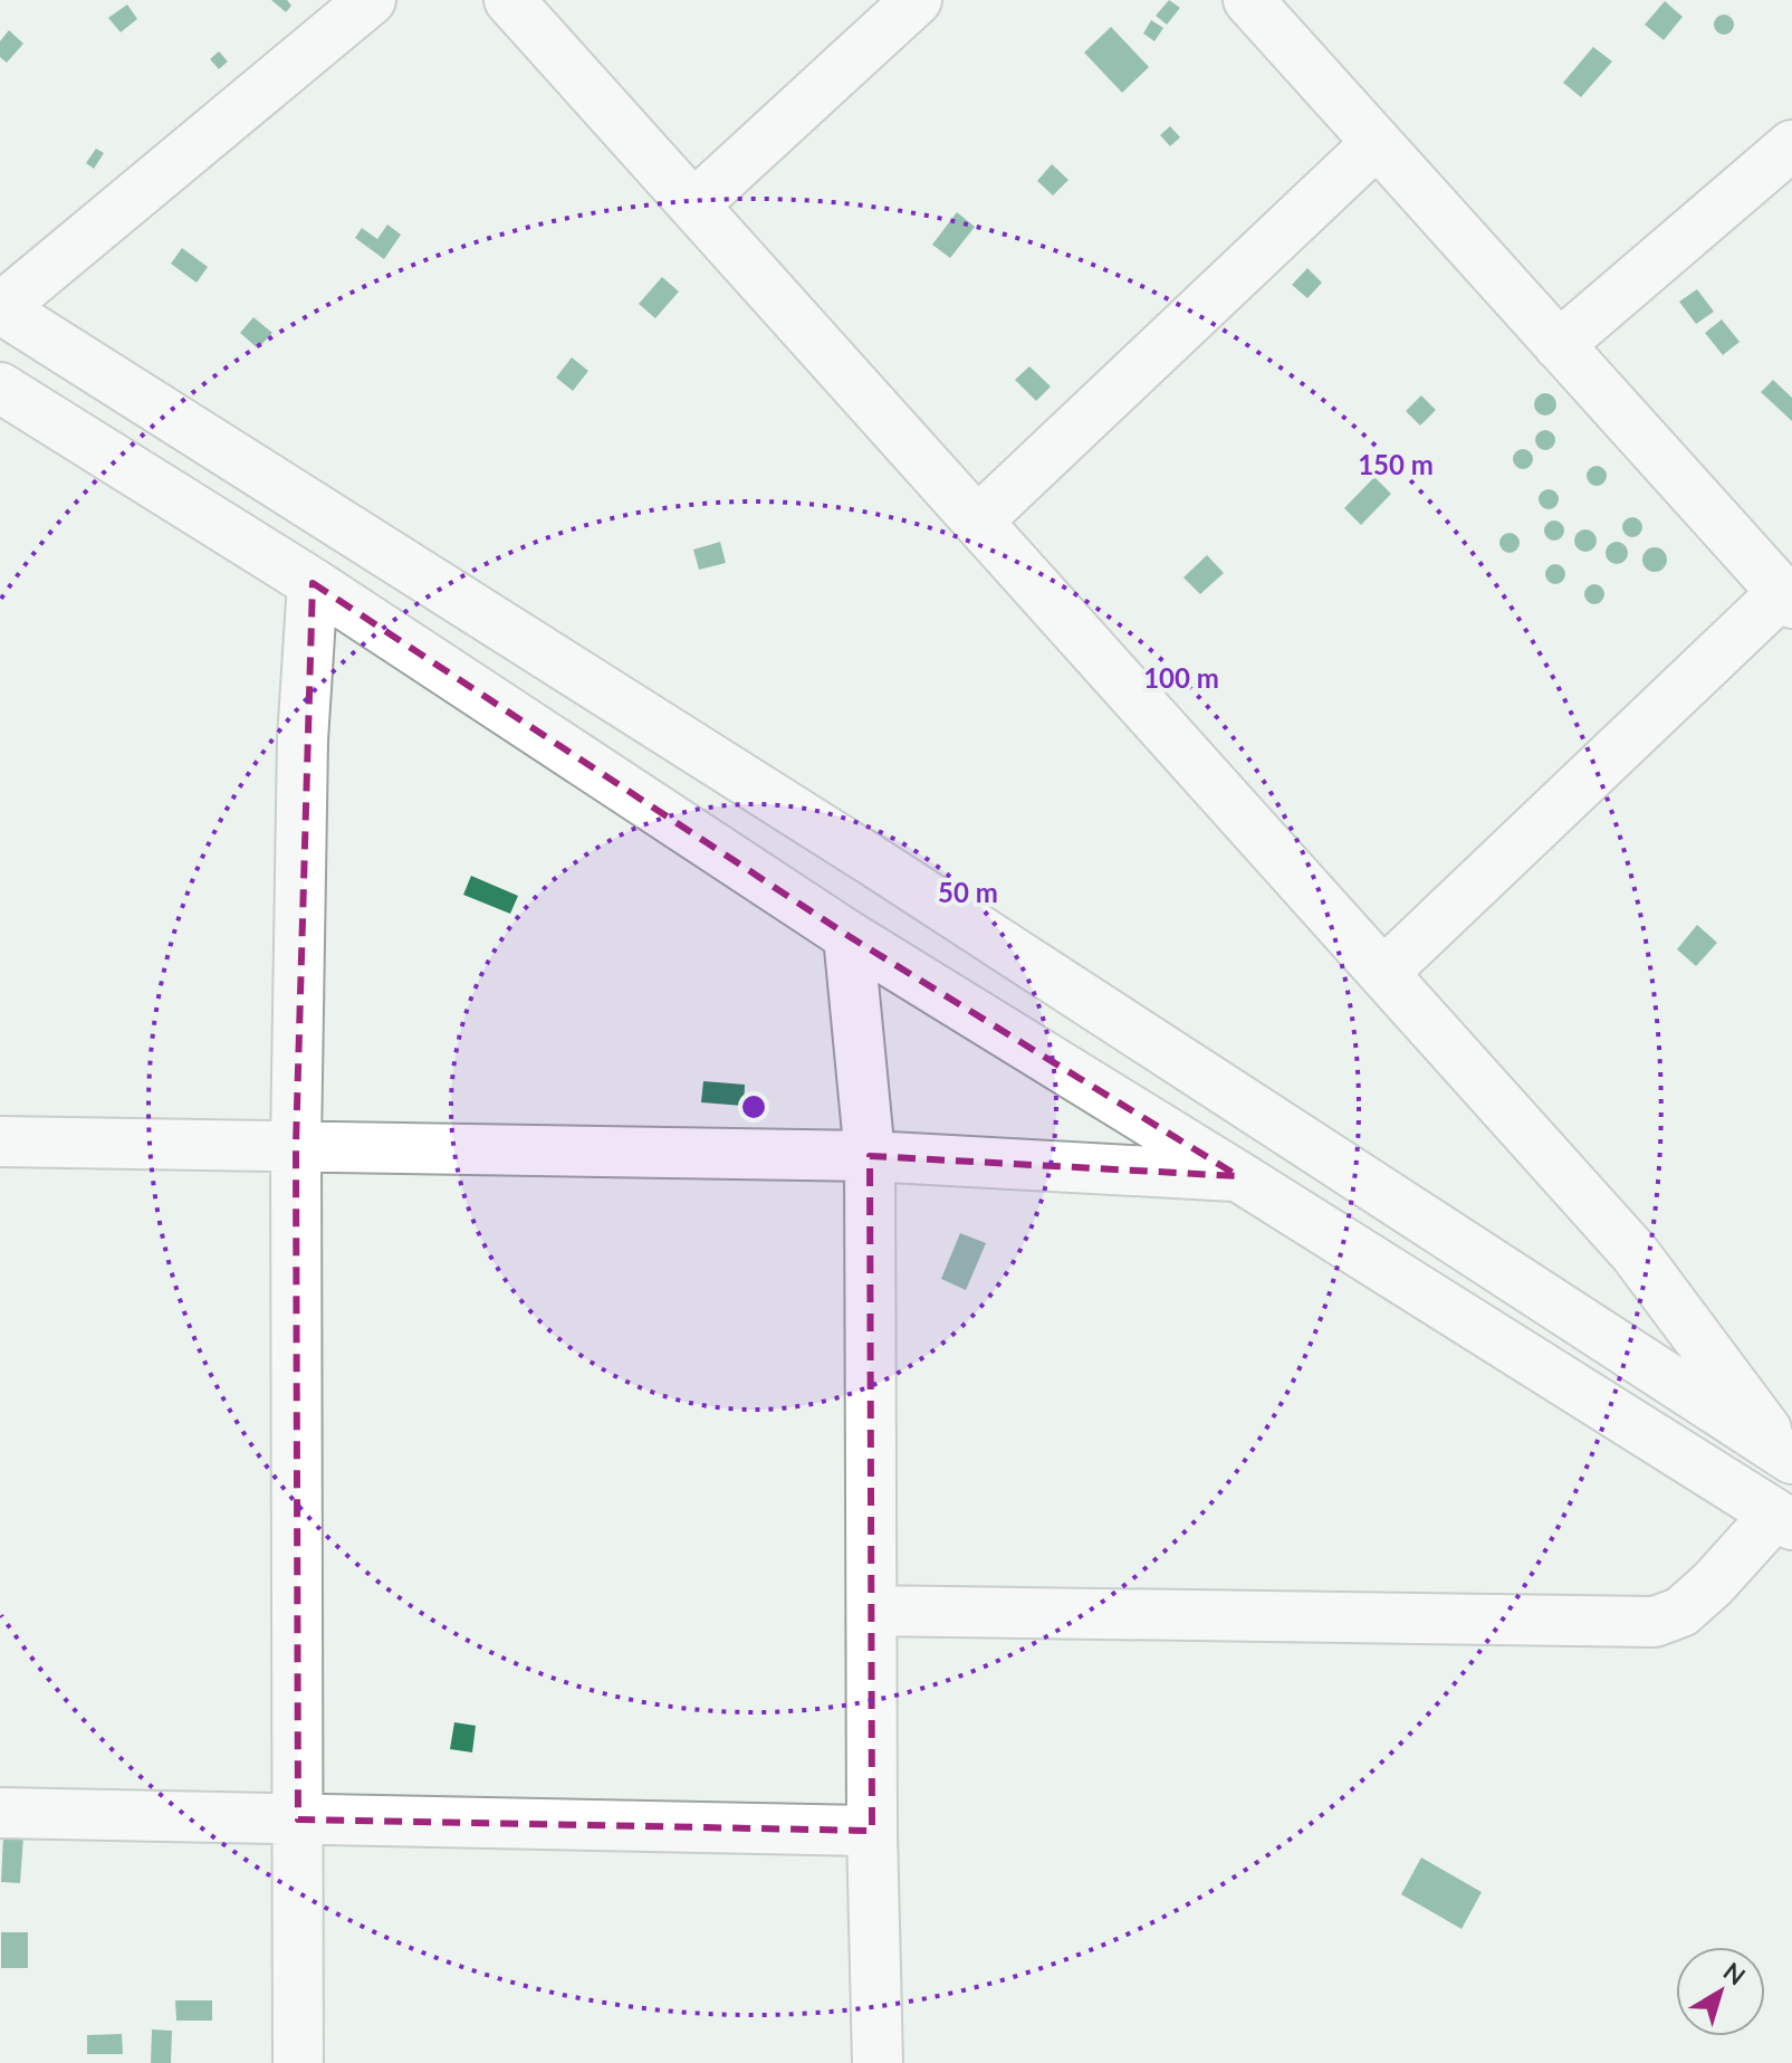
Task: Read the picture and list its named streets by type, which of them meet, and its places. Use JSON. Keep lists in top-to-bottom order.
{
  "north": "top right",
  "rings": ["150 m", "100 m", "50 m"]
}
